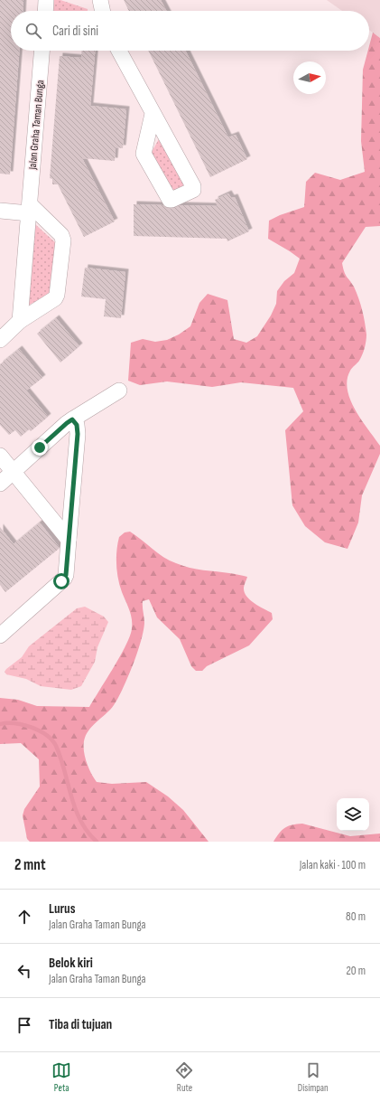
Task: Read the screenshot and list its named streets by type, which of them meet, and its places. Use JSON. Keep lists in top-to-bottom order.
{
  "streets": {
    "street": ["Jalan Graha Taman Bunga"]
  },
  "north": "right",
  "page": {
    "search": "Cari di sini",
    "heading": ["2 mnt", "Jalan kaki · 100 m"],
    "list": [
      ["Lurus", "Jalan Graha Taman Bunga", "80 m"],
      ["Belok kiri", "Jalan Graha Taman Bunga", "20 m"],
      "Tiba di tujuan"
    ],
    "nav": ["Peta", "Rute", "Disimpan"]
  }
}
